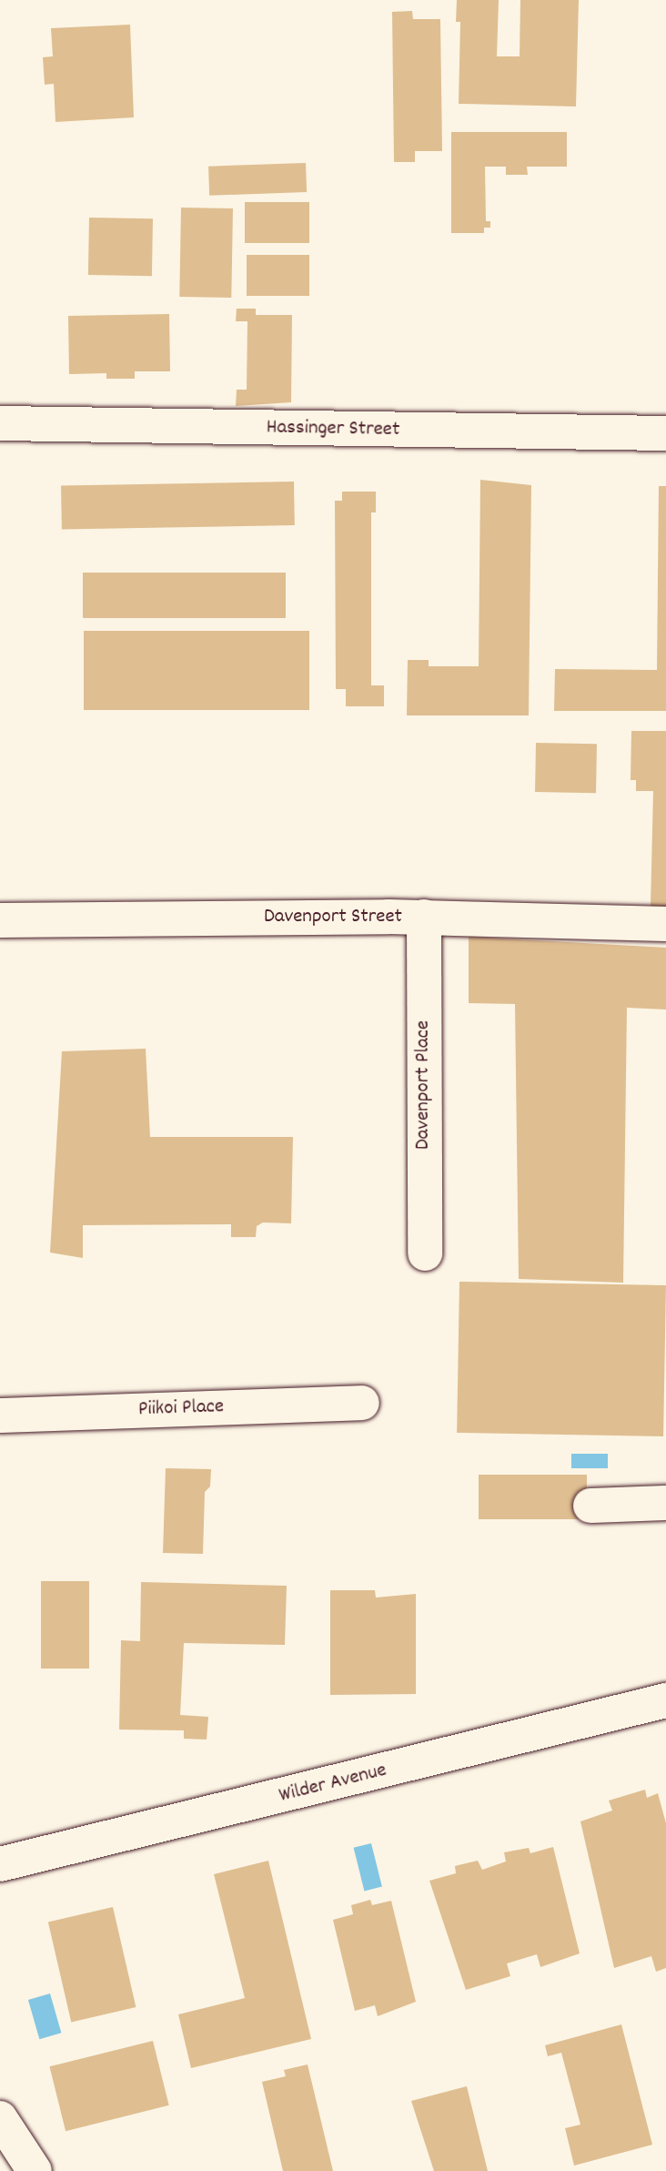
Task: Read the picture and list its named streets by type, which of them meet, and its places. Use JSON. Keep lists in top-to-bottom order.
{
  "streets": {
    "street": [
      "Hassinger Street",
      "Davenport Street",
      "Davenport Place",
      "Piikoi Place",
      "Wilder Avenue"
    ]
  },
  "crossings": [
    ["Davenport Street", "Davenport Place"]
  ]
}
